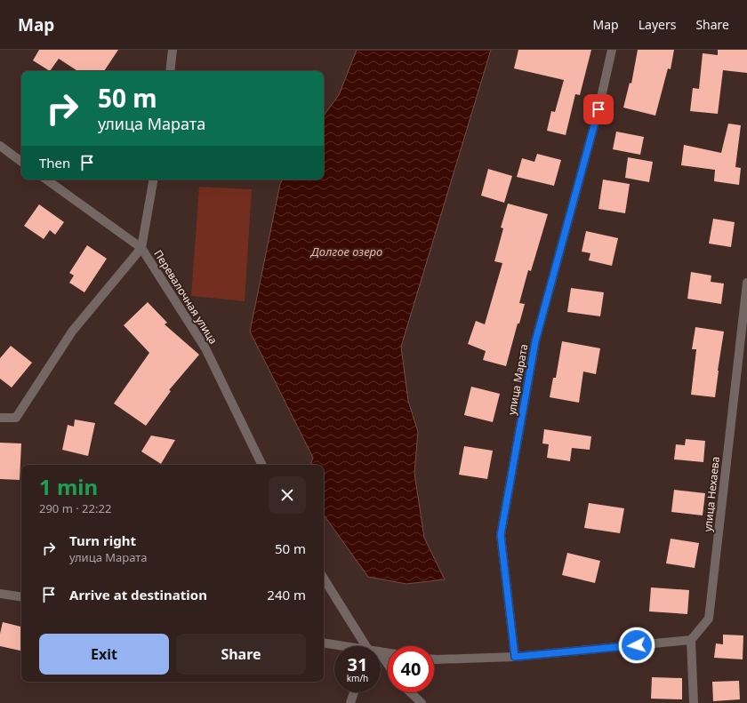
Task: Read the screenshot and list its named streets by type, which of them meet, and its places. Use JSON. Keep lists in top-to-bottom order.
{
  "streets": {
    "street": ["Перевалочная улица", "улица Марата", "улица Нехаева"]
  },
  "water": ["Долгое озеро"],
  "page": {
    "header": "Map",
    "nav": ["Map", "Layers", "Share"],
    "turn": ["50 m", "улица Марата"],
    "then": "Then",
    "heading": ["1 min", "290 m · 22:22"],
    "list": [
      {
        "name": "Turn right",
        "note": "улица Марата",
        "value": "50 m"
      },
      {
        "name": "Arrive at destination",
        "value": "240 m"
      }
    ],
    "buttons": ["Exit", "Share"],
    "speed": "31 km/h",
    "limit": "40"
  }
}
